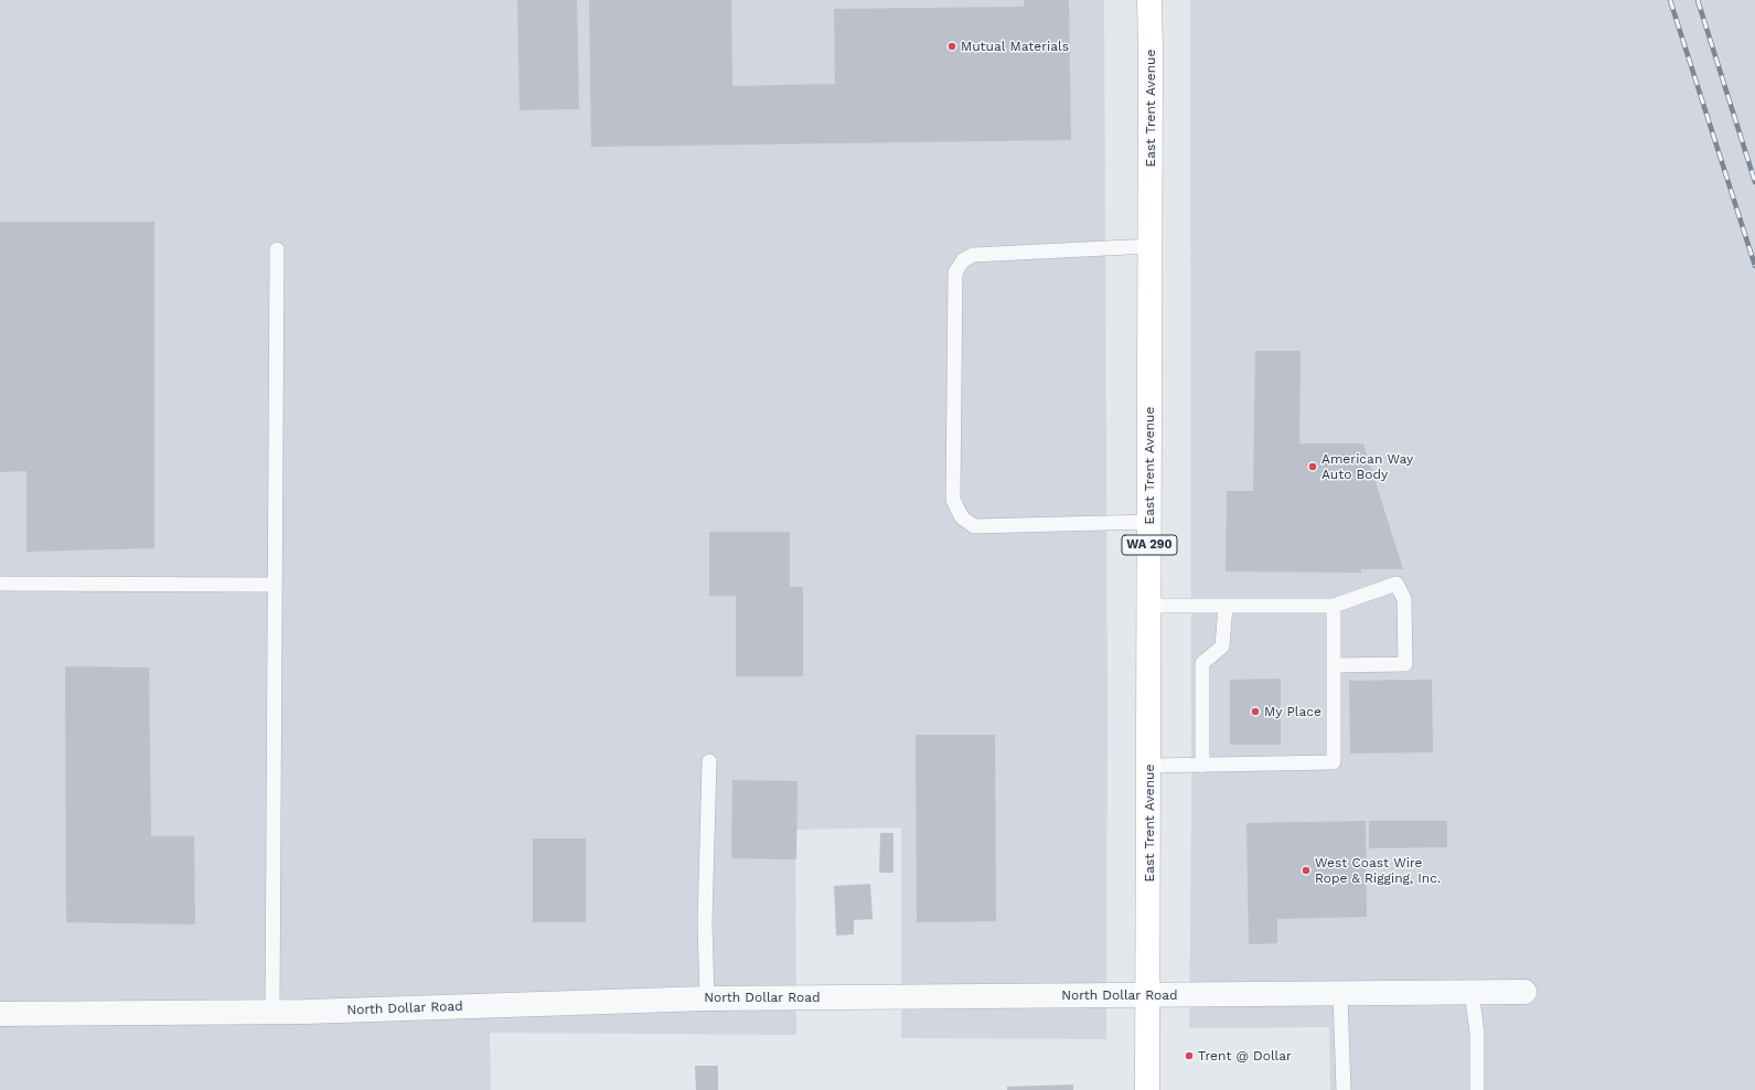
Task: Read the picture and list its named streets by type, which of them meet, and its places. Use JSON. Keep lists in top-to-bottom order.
{
  "streets": {
    "main road": ["East Trent Avenue", "WA 290"],
    "street": ["North Dollar Road"]
  },
  "crossings": [
    ["East Trent Avenue", "North Dollar Road"]
  ],
  "places": [
    "Mutual Materials",
    "American Way Auto Body",
    "My Place",
    "West Coast Wire Rope & Rigging, Inc.",
    "Trent @ Dollar"
  ]
}
